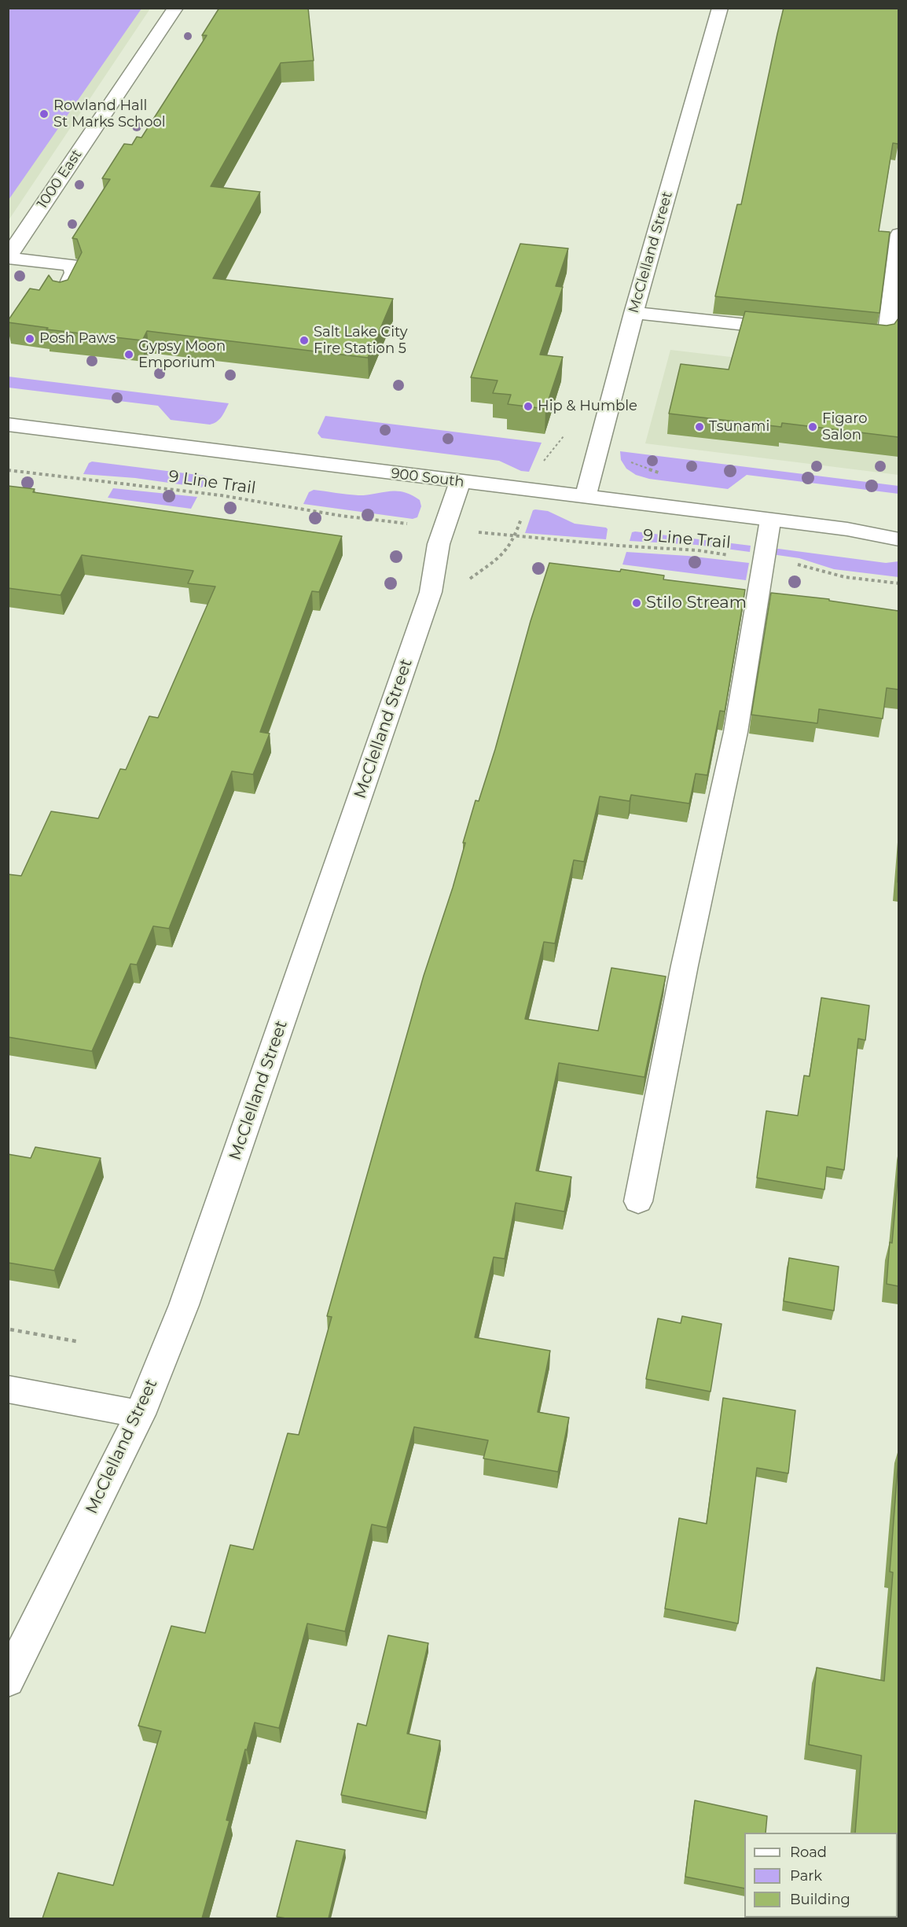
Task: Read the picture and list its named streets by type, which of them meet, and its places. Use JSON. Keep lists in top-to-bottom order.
{
  "streets": {
    "street": ["1000 East", "McClelland Street", "900 South"],
    "path": ["9 Line Trail"]
  },
  "crossings": [
    ["McClelland Street", "900 South"]
  ],
  "places": [
    "Rowland Hall St Marks School",
    "Posh Paws",
    "Salt Lake City Fire Station 5",
    "Gypsy Moon Emporium",
    "Hip & Humble",
    "Tsunami",
    "Figaro Salon",
    "Stilo Stream"
  ],
  "legend": ["Road", "Park", "Building"]
}
